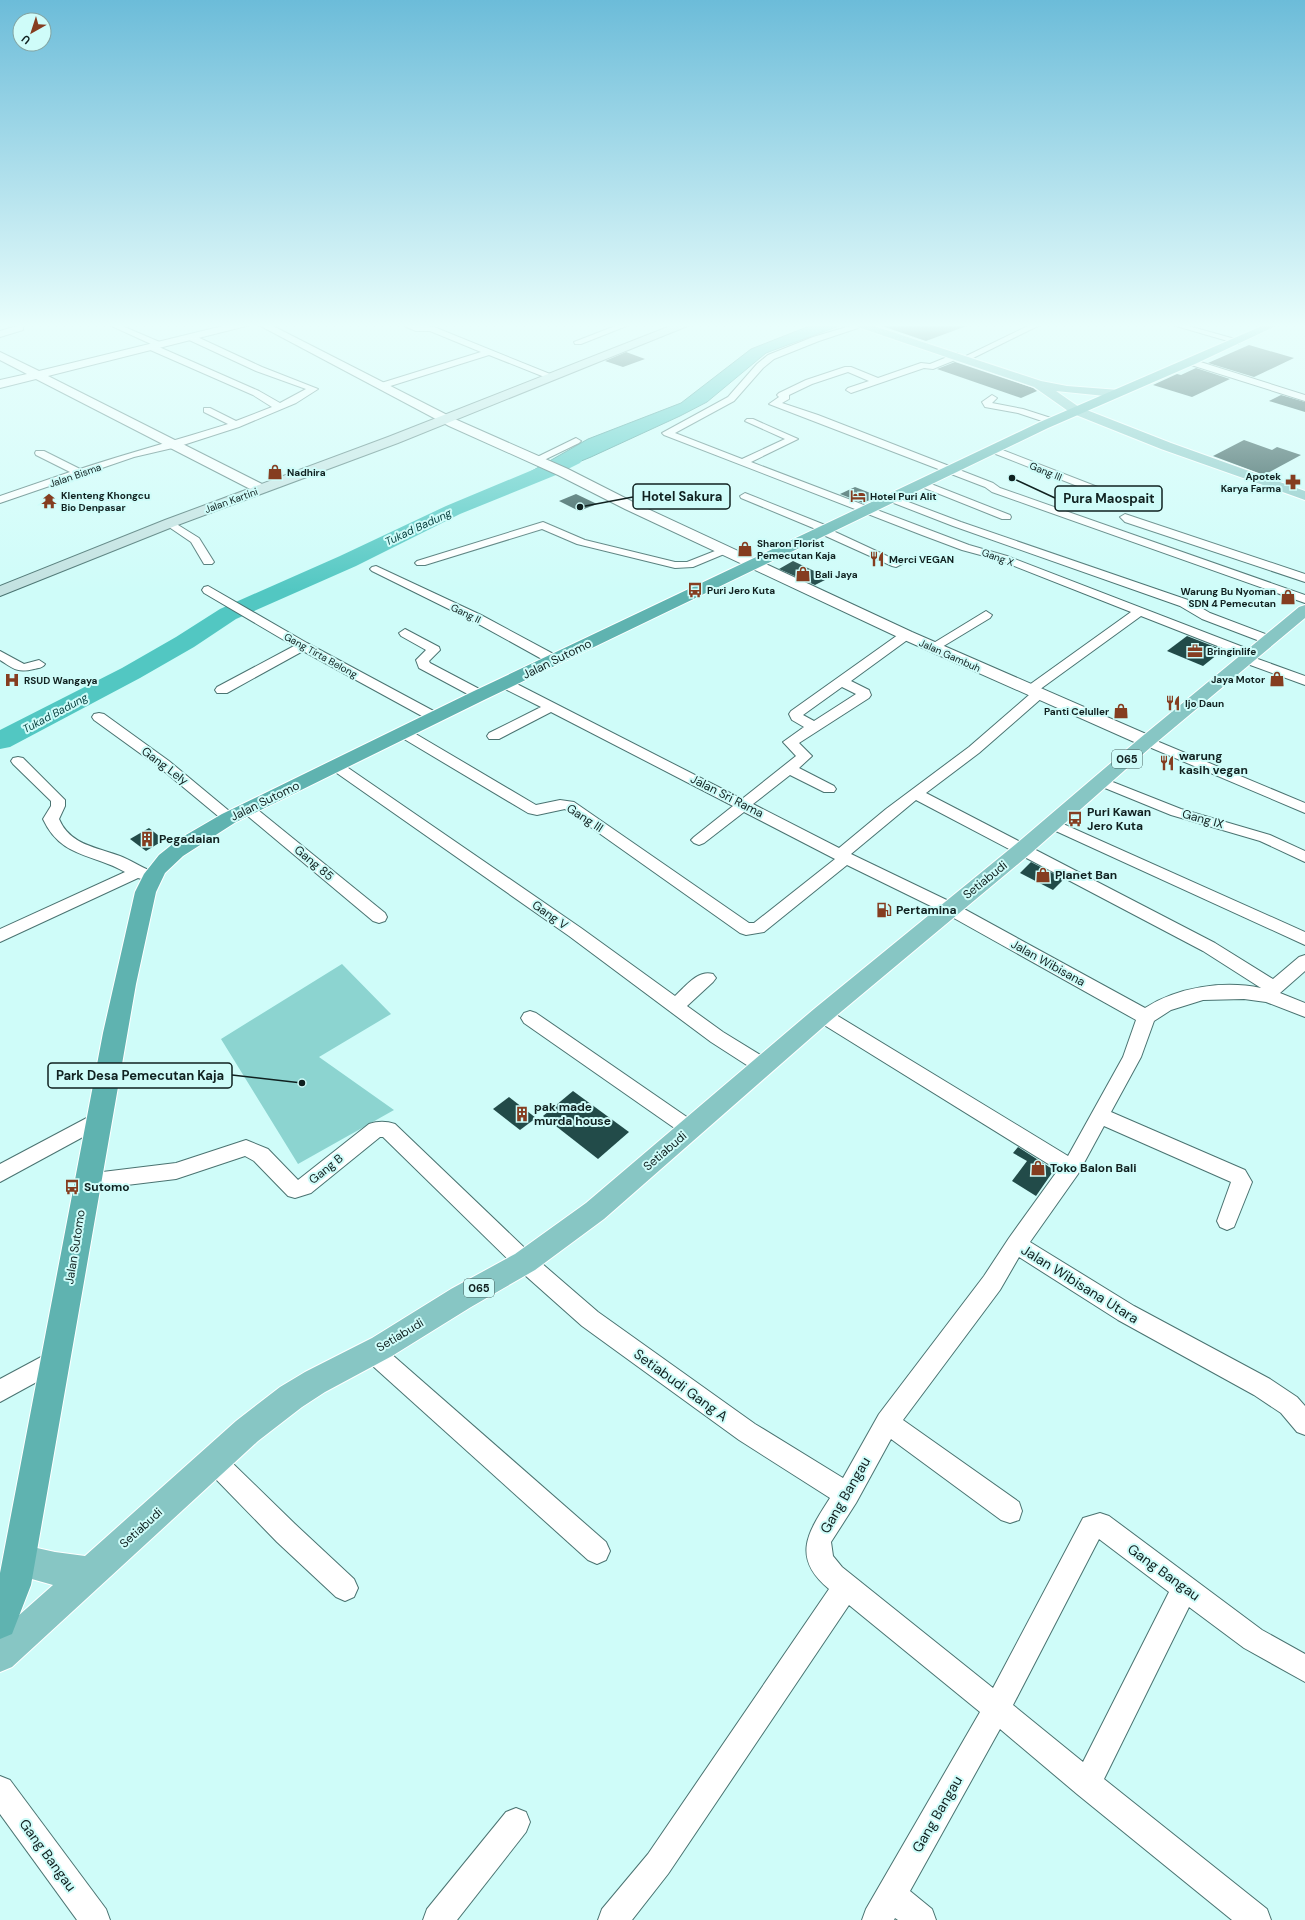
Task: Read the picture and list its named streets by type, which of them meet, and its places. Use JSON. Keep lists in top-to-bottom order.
{
  "streets": {
    "highway": ["Jalan Sutomo"],
    "main road": ["Jalan Kartini", "065", "Setiabudi"],
    "street": [
      "Gang III",
      "Jalan Bisma",
      "Gang X",
      "Gang II",
      "Gang Tirta Belong",
      "Jalan Gambuh",
      "Gang Lely",
      "Jalan Sri Rama",
      "Gang IX",
      "Gang 85",
      "Gang V",
      "Jalan Wibisana",
      "Gang B",
      "Jalan Wibisana Utara",
      "Setiabudi Gang A",
      "Gang Bangau"
    ]
  },
  "crossings": [
    ["Gang III", "Jalan Sutomo"],
    ["Gang III", "Jalan Sri Rama"],
    ["Jalan Kartini", "Jalan Gambuh"],
    ["Gang X", "Jalan Sutomo"],
    ["Gang X", "Setiabudi"],
    ["Gang II", "Jalan Sutomo"],
    ["Gang Tirta Belong", "Jalan Sutomo"],
    ["Jalan Gambuh", "Jalan Sutomo"],
    ["Jalan Gambuh", "Setiabudi"],
    ["Jalan Sutomo", "Gang Lely"],
    ["Jalan Sutomo", "Jalan Sri Rama"],
    ["Jalan Sutomo", "Gang 85"],
    ["Jalan Sutomo", "Gang V"],
    ["Jalan Sutomo", "Gang B"],
    ["Jalan Sri Rama", "Setiabudi"],
    ["Jalan Sri Rama", "Jalan Wibisana"],
    ["Gang IX", "Setiabudi"],
    ["Setiabudi", "Gang V"],
    ["Setiabudi", "Jalan Wibisana"],
    ["Setiabudi", "Gang B"],
    ["Setiabudi", "Setiabudi Gang A"],
    ["Jalan Wibisana", "Jalan Wibisana Utara"],
    ["Gang B", "Setiabudi Gang A"],
    ["Jalan Wibisana Utara", "Gang Bangau"],
    ["Setiabudi Gang A", "Gang Bangau"]
  ],
  "water": ["Tukad Badung"],
  "places": {
    "shop": [
      "Nadhira",
      "Sharon Florist Pemecutan Kaja",
      "Bali Jaya",
      "Warung Bu Nyoman SDN 4 Pemecutan",
      "Jaya Motor",
      "Panti Celuller",
      "Planet Ban",
      "Toko Balon Bali"
    ],
    "other": ["Pura Maospait", "Hotel Sakura", "Park Desa Pemecutan Kaja"],
    "pharmacy": ["Apotek Karya Farma"],
    "hotel": ["Hotel Puri Alit"],
    "temple": ["Klenteng Khongcu Bio Denpasar"],
    "restaurant": ["Merci VEGAN", "Ijo Daun", "warung kasih vegan"],
    "bus stop": ["Puri Jero Kuta", "Puri Kawan Jero Kuta", "Sutomo"],
    "office": ["Bringinlife"],
    "hospital": ["RSUD Wangaya"],
    "building": ["Pegadaian", "pak made murda house"],
    "fuel station": ["Pertamina"]
  },
  "north": "bottom left"
}
